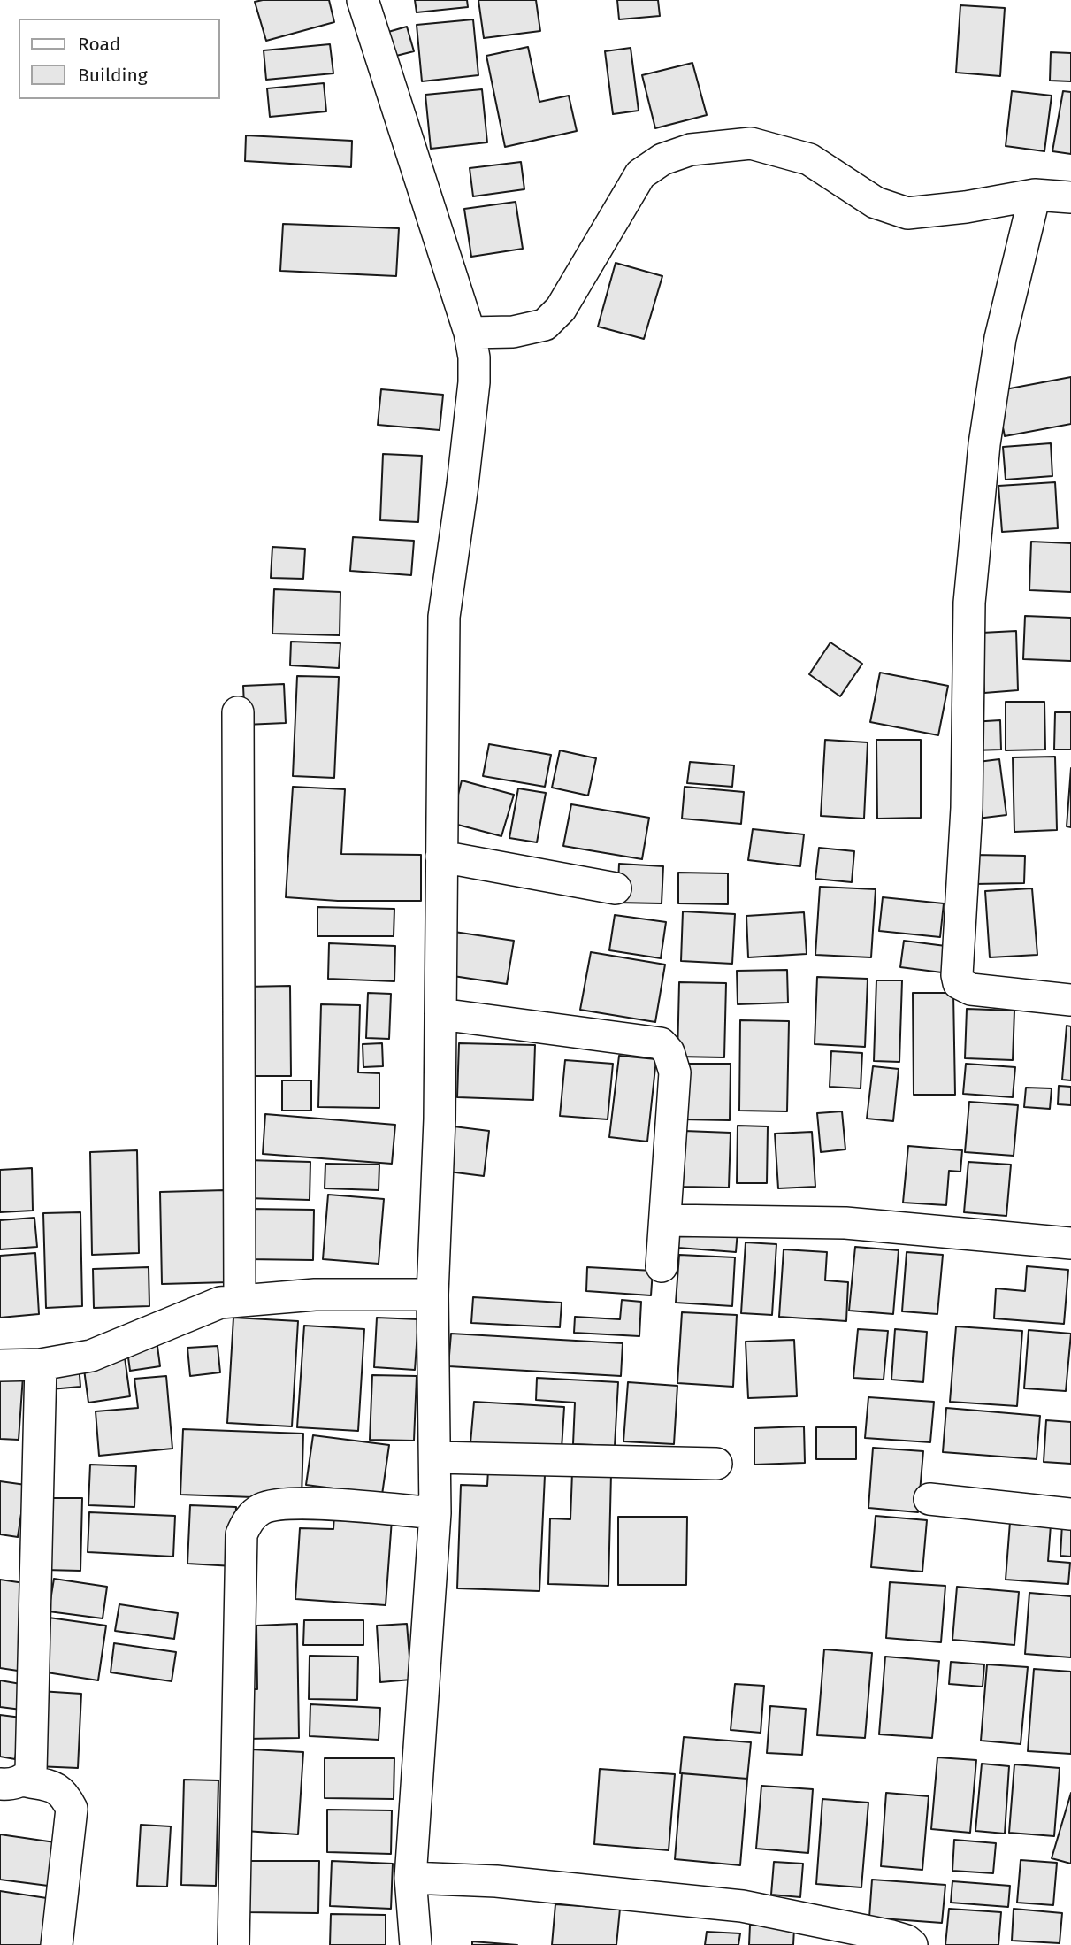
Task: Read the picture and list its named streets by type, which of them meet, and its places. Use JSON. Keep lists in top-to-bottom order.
{
  "legend": ["Road", "Building"]
}
